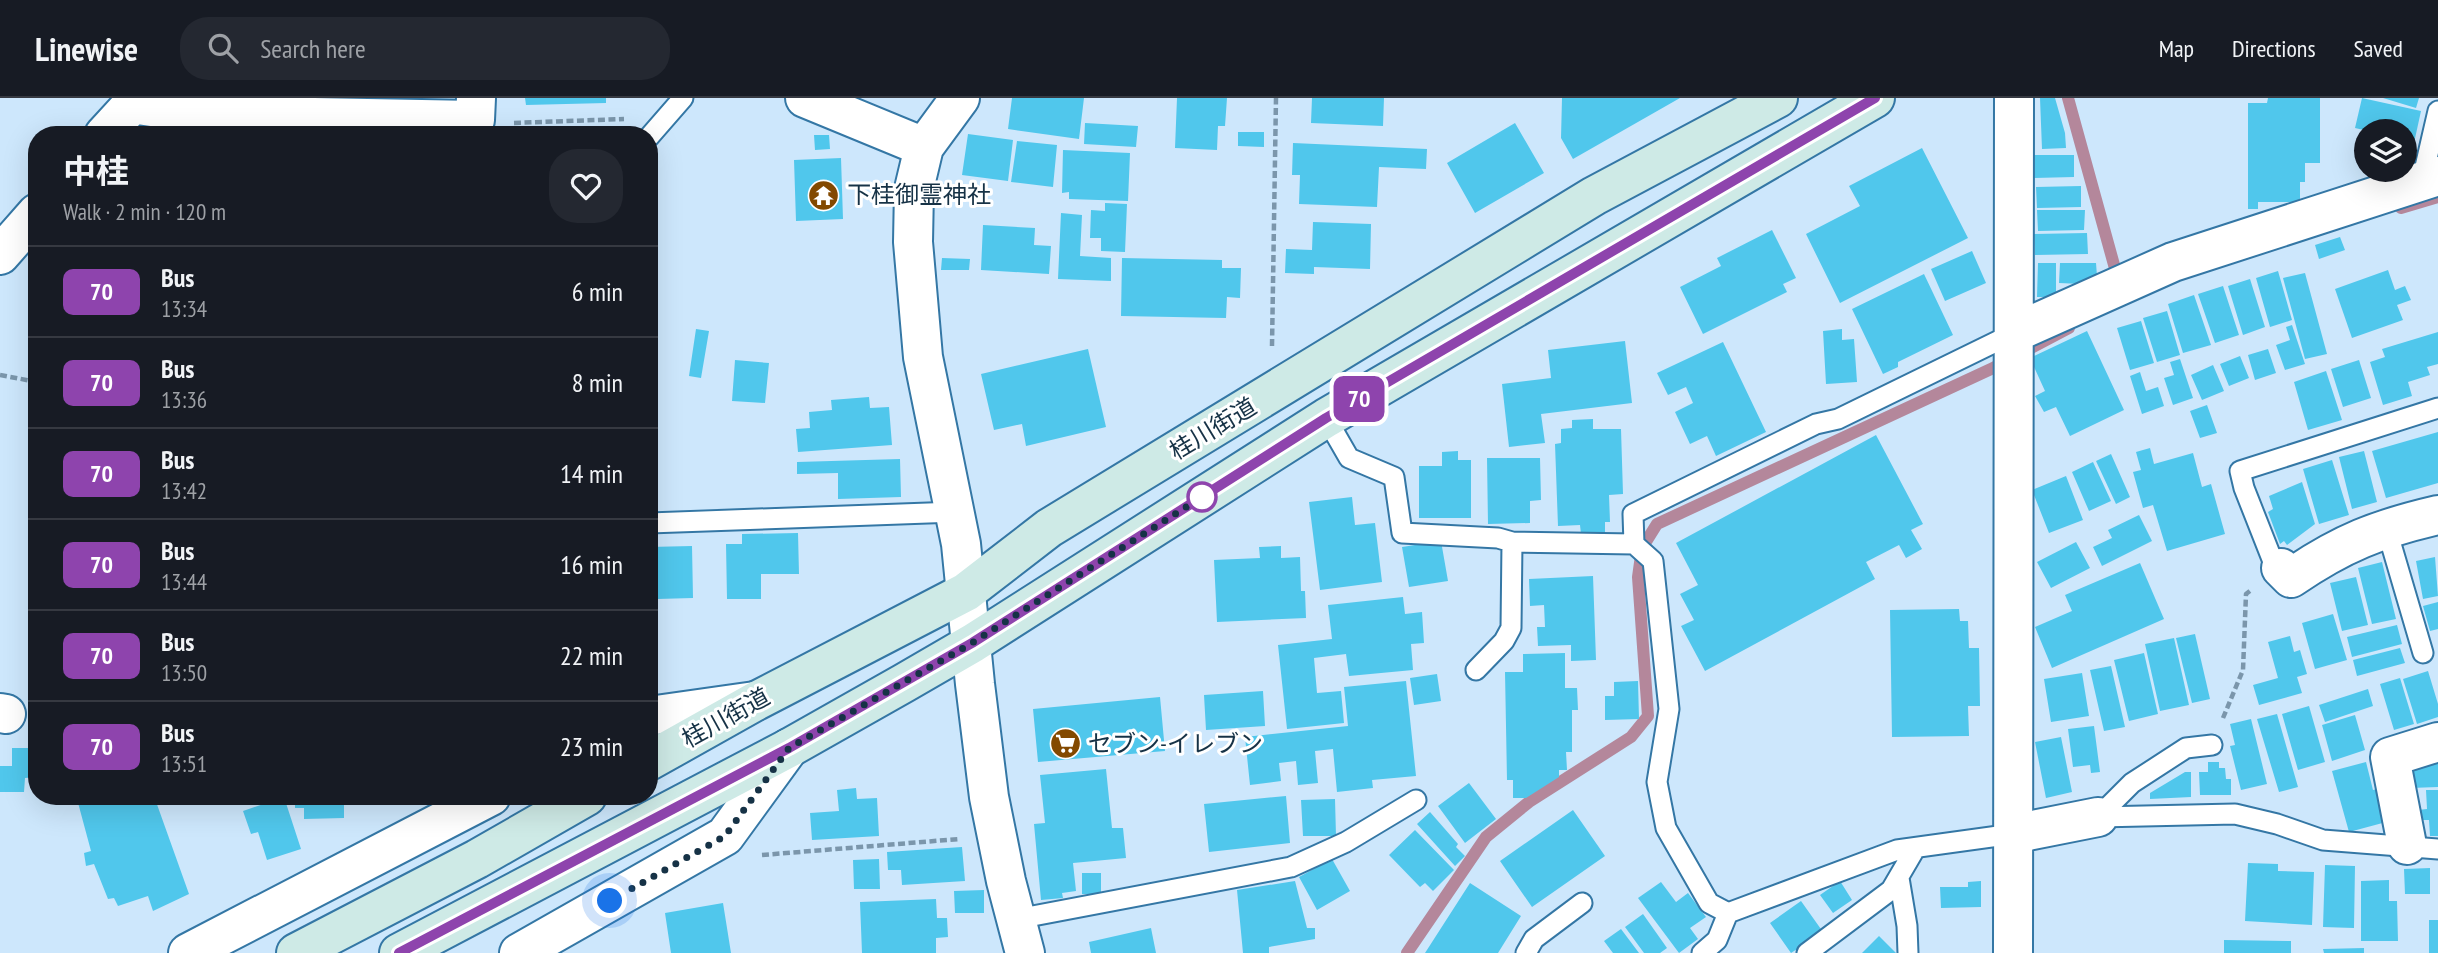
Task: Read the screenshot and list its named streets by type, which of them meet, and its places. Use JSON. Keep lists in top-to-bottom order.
{
  "streets": {
    "street": ["桂川街道"]
  },
  "places": {
    "temple": ["下桂御霊神社"],
    "supermarket": ["セブン-イレブン"]
  },
  "lines": ["bus line 70"],
  "page": {
    "header": "Linewise",
    "search": "Search here",
    "nav": ["Map", "Directions", "Saved"],
    "on_map": "70",
    "heading": ["中桂", "Walk · 2 min · 120 m"],
    "list": [
      {
        "mark": "70",
        "name": "Bus",
        "note": "13:34",
        "value": "6 min"
      },
      {
        "mark": "70",
        "name": "Bus",
        "note": "13:36",
        "value": "8 min"
      },
      {
        "mark": "70",
        "name": "Bus",
        "note": "13:42",
        "value": "14 min"
      },
      {
        "mark": "70",
        "name": "Bus",
        "note": "13:44",
        "value": "16 min"
      },
      {
        "mark": "70",
        "name": "Bus",
        "note": "13:50",
        "value": "22 min"
      },
      {
        "mark": "70",
        "name": "Bus",
        "note": "13:51",
        "value": "23 min"
      }
    ]
  }
}
